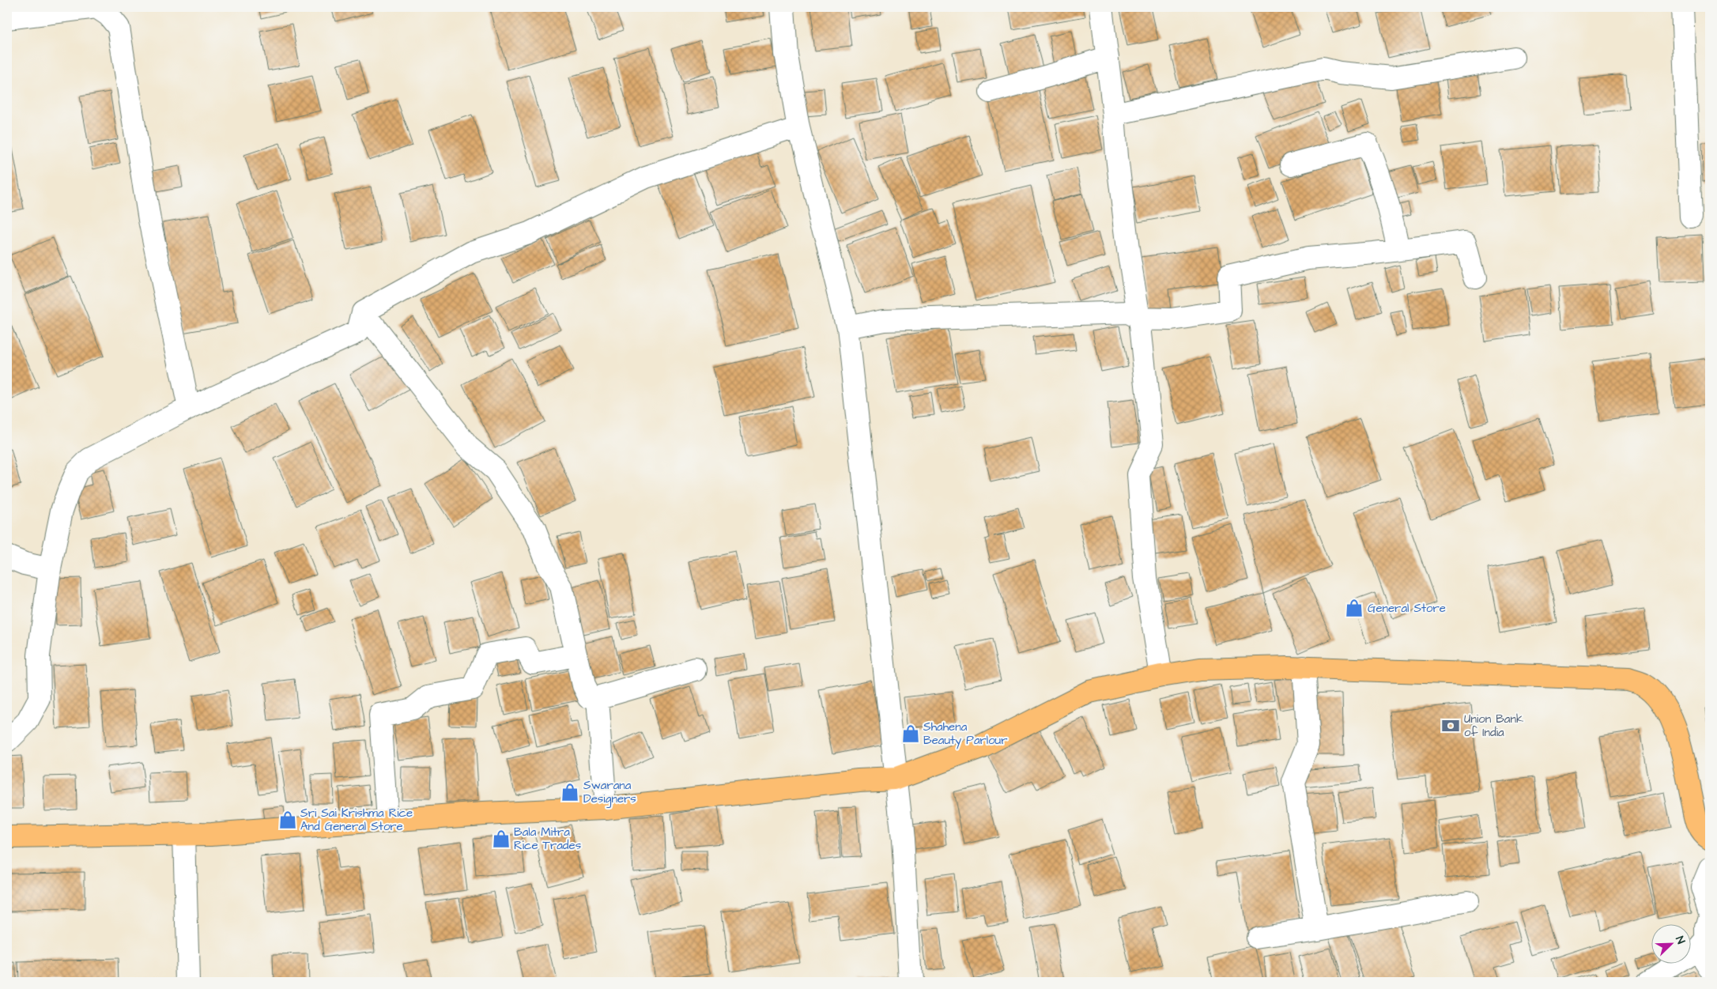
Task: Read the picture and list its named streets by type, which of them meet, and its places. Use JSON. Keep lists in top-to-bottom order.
{
  "places": {
    "shop": [
      "General Store",
      "Shahena Beauty Parlour",
      "Swarana Designers",
      "Sri Sai Krishma Rice And General Store",
      "Bala Mitra Rice Trades"
    ],
    "bank": ["Union Bank of India"]
  },
  "north": "top right"
}
